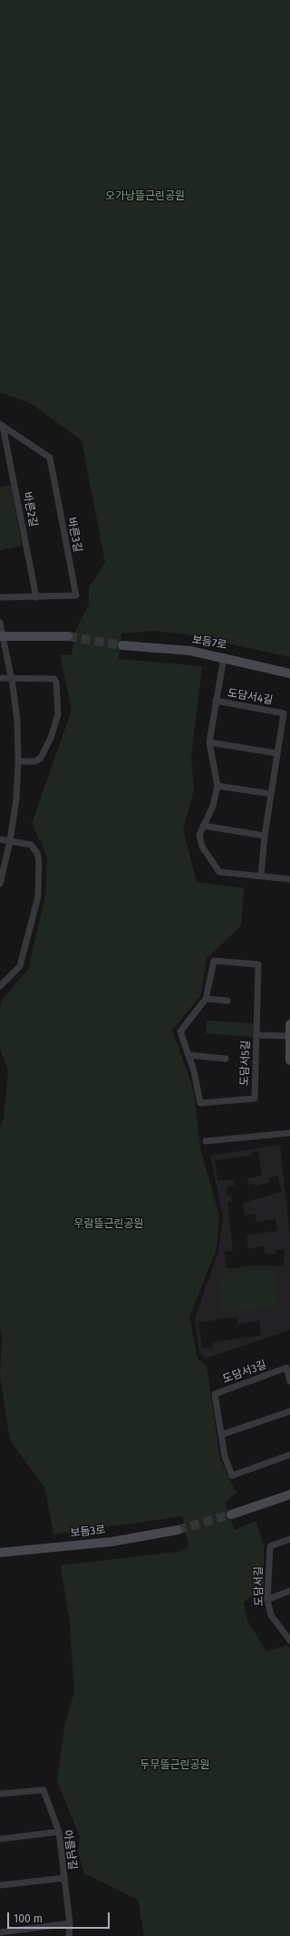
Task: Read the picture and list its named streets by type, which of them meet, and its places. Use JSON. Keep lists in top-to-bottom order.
{
  "streets": {
    "street": [
      "바른2길",
      "바른3길",
      "보듬7로",
      "도담서4길",
      "도담서5길",
      "도담서3길",
      "보듬3로",
      "도담서길",
      "아름남길"
    ]
  },
  "crossings": [
    ["바른2길", "바른3길"],
    ["보듬7로", "도담서4길"]
  ],
  "parks": ["오가낭뜰근린공원", "우람뜰근린공원", "두무뜰근린공원"],
  "scale_bar": "100 m"
}
